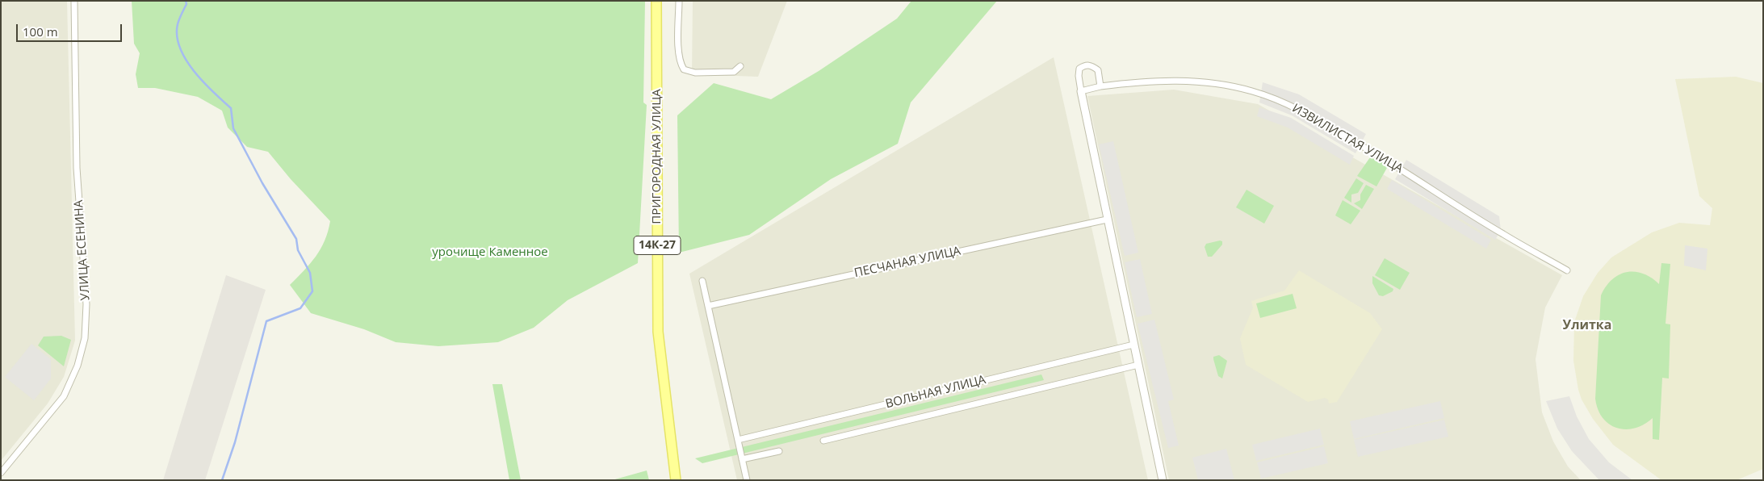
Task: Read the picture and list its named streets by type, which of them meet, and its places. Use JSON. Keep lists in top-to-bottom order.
{
  "streets": {
    "main road": ["ПРИГОРОДНАЯ УЛИЦА", "14К-27"],
    "street": [
      "ИЗВИЛИСТАЯ УЛИЦА",
      "УЛИЦА ЕСЕНИНА",
      "ПЕСЧАНАЯ УЛИЦА",
      "ВОЛЬНАЯ УЛИЦА"
    ]
  },
  "districts": ["Улитка"],
  "parks": ["урочище Каменное"],
  "scale_bar": "100 m"
}
